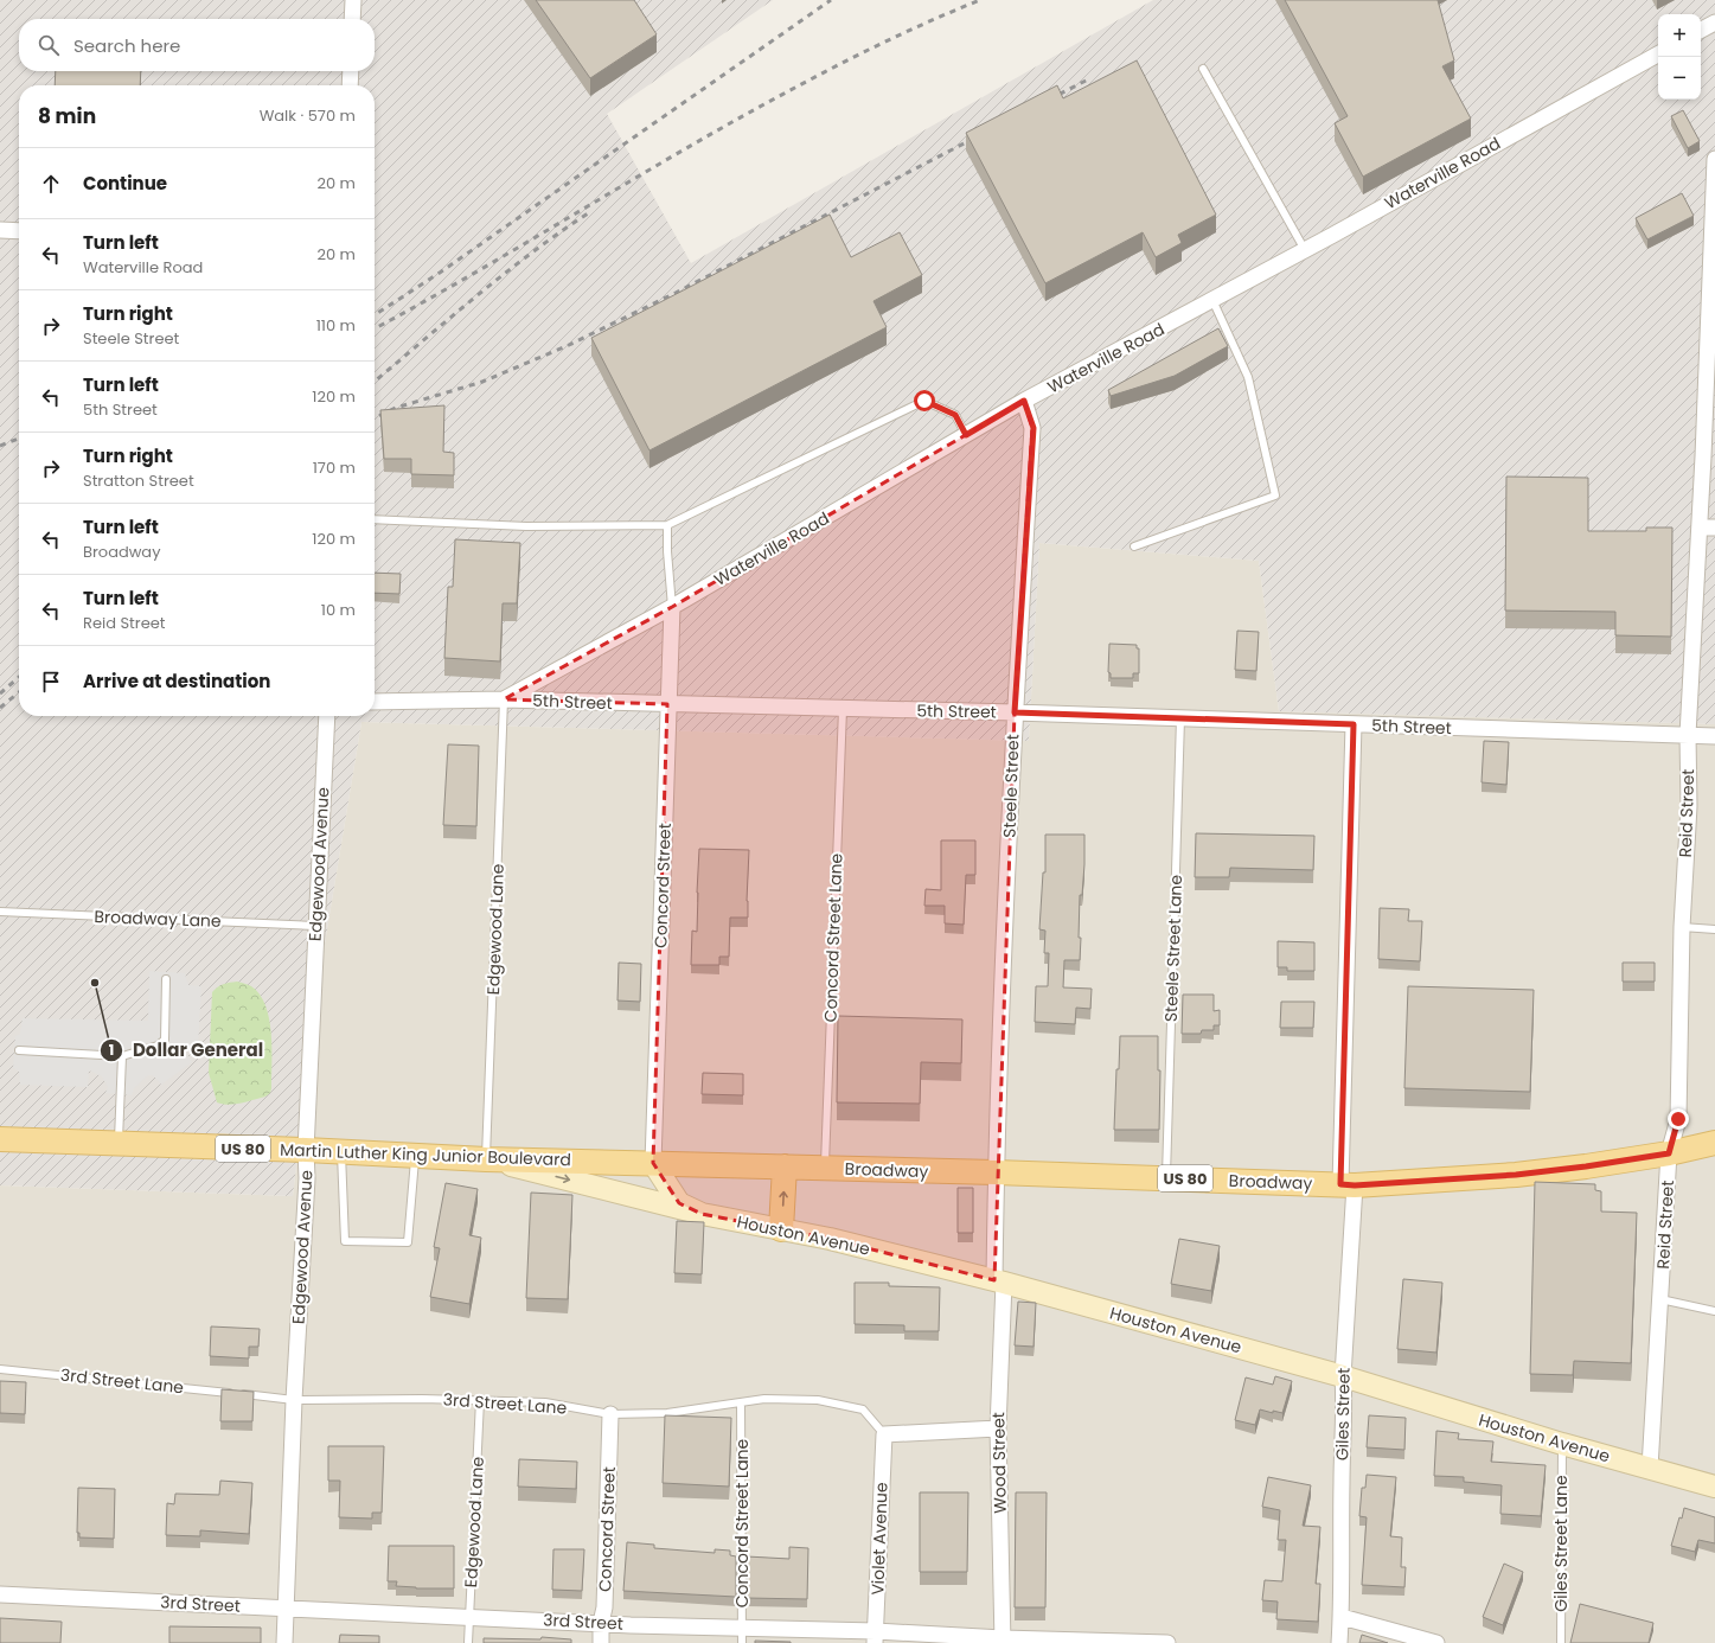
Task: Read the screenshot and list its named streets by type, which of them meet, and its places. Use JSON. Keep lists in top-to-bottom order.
{
  "streets": {
    "main road": ["US 80", "Martin Luther King Junior Boulevard", "Broadway"],
    "street": [
      "Waterville Road",
      "5th Street",
      "Steele Street",
      "Reid Street",
      "Edgewood Avenue",
      "Concord Street",
      "Houston Avenue",
      "Giles Street",
      "Wood Street",
      "Violet Avenue",
      "3rd Street"
    ],
    "lane": [
      "Broadway Lane",
      "Edgewood Lane",
      "Concord Street Lane",
      "Steele Street Lane",
      "3rd Street Lane",
      "Giles Street Lane"
    ]
  },
  "crossings": [
    ["Waterville Road", "5th Street"],
    ["Waterville Road", "Steele Street"],
    ["Waterville Road", "Concord Street"],
    ["Waterville Road", "Edgewood Lane"],
    ["5th Street", "Steele Street"],
    ["5th Street", "Reid Street"],
    ["5th Street", "Concord Street"],
    ["5th Street", "Edgewood Lane"],
    ["5th Street", "Concord Street Lane"],
    ["5th Street", "Steele Street Lane"],
    ["5th Street", "Giles Street"],
    ["Steele Street", "Broadway"],
    ["Steele Street", "Wood Street"],
    ["Reid Street", "Broadway"],
    ["Reid Street", "Houston Avenue"],
    ["Edgewood Avenue", "Broadway Lane"],
    ["Edgewood Avenue", "Martin Luther King Junior Boulevard"],
    ["Edgewood Avenue", "3rd Street Lane"],
    ["Edgewood Avenue", "3rd Street"],
    ["Concord Street", "Martin Luther King Junior Boulevard"],
    ["Concord Street", "Broadway"],
    ["Concord Street", "Houston Avenue"],
    ["Concord Street", "3rd Street Lane"],
    ["Concord Street", "3rd Street"],
    ["Edgewood Lane", "Martin Luther King Junior Boulevard"],
    ["Edgewood Lane", "3rd Street Lane"],
    ["Edgewood Lane", "3rd Street"],
    ["Concord Street Lane", "Broadway"],
    ["Concord Street Lane", "3rd Street Lane"],
    ["Concord Street Lane", "3rd Street"],
    ["Steele Street Lane", "Broadway"],
    ["Martin Luther King Junior Boulevard", "Broadway"],
    ["Martin Luther King Junior Boulevard", "Houston Avenue"],
    ["Broadway", "Houston Avenue"],
    ["Broadway", "Giles Street"],
    ["Broadway", "Wood Street"],
    ["Houston Avenue", "Giles Street"],
    ["Houston Avenue", "Wood Street"],
    ["Houston Avenue", "Giles Street Lane"],
    ["3rd Street Lane", "Violet Avenue"],
    ["Wood Street", "3rd Street"],
    ["Violet Avenue", "3rd Street"]
  ],
  "places": ["Dollar General"],
  "page": {
    "map_buttons": ["+", "−"],
    "search": "Search here",
    "heading": ["8 min", "Walk · 570 m"],
    "list": [
      ["Continue", "20 m"],
      ["Turn left", "Waterville Road", "20 m"],
      ["Turn right", "Steele Street", "110 m"],
      ["Turn left", "5th Street", "120 m"],
      ["Turn right", "Stratton Street", "170 m"],
      ["Turn left", "Broadway", "120 m"],
      ["Turn left", "Reid Street", "10 m"],
      "Arrive at destination"
    ]
  }
}
